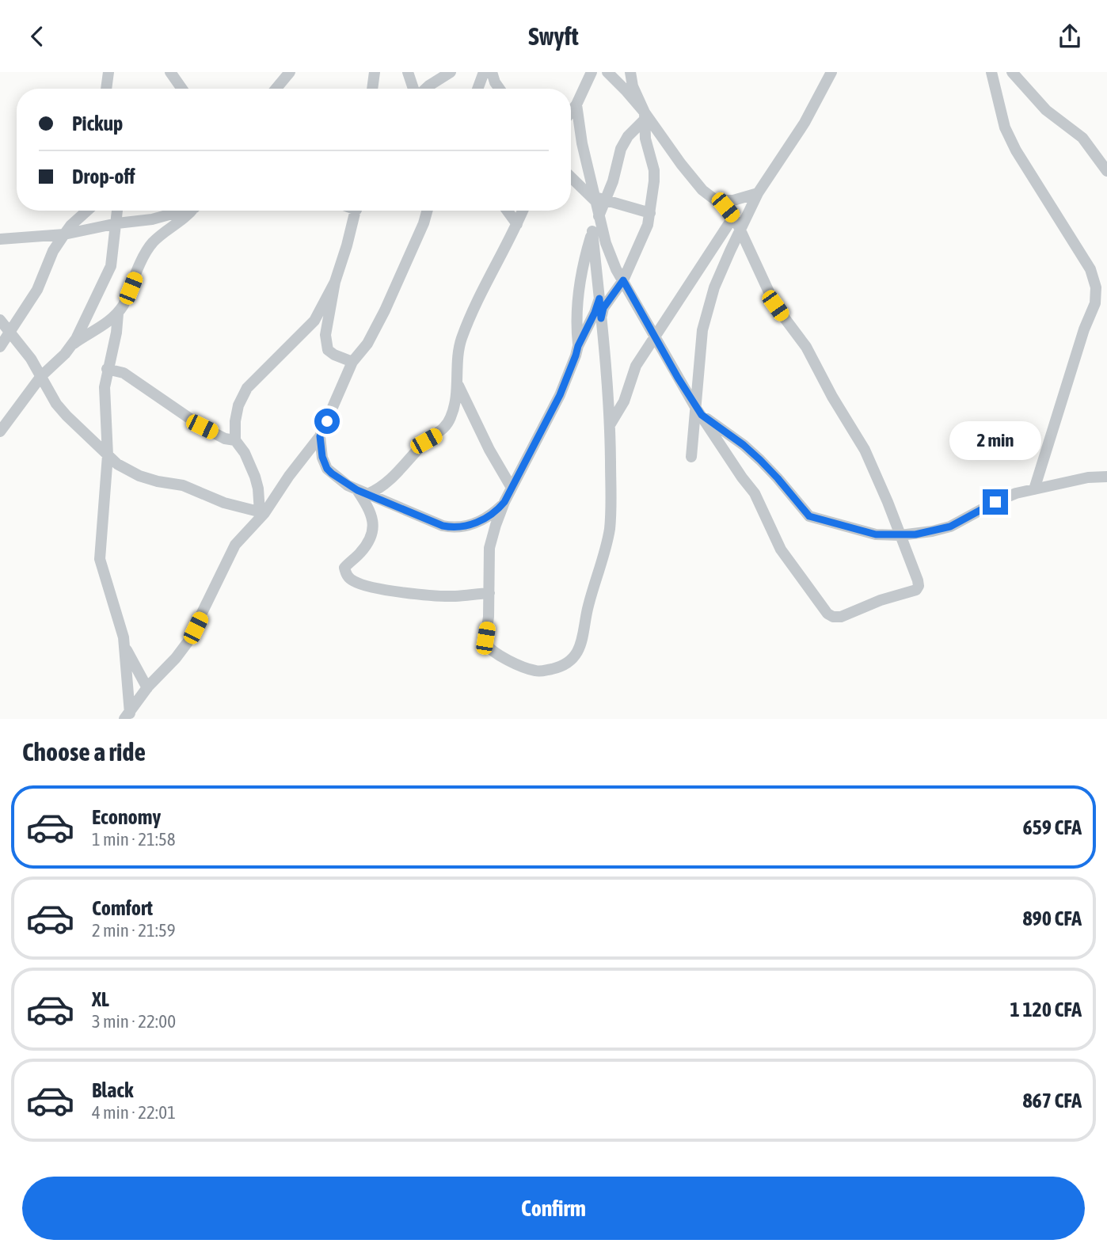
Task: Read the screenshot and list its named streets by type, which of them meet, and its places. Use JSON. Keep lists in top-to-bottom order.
{
  "page": {
    "header": "Swyft",
    "banner": ["Pickup", "Drop-off"],
    "bubble": "2 min",
    "heading": "Choose a ride",
    "list": [
      {
        "name": "Economy",
        "note": "1 min · 21:58",
        "value": "659 CFA"
      },
      {
        "name": "Comfort",
        "note": "2 min · 21:59",
        "value": "890 CFA"
      },
      {
        "name": "XL",
        "note": "3 min · 22:00",
        "value": "1 120 CFA"
      },
      {
        "name": "Black",
        "note": "4 min · 22:01",
        "value": "867 CFA"
      }
    ],
    "buttons": "Confirm"
  }
}
